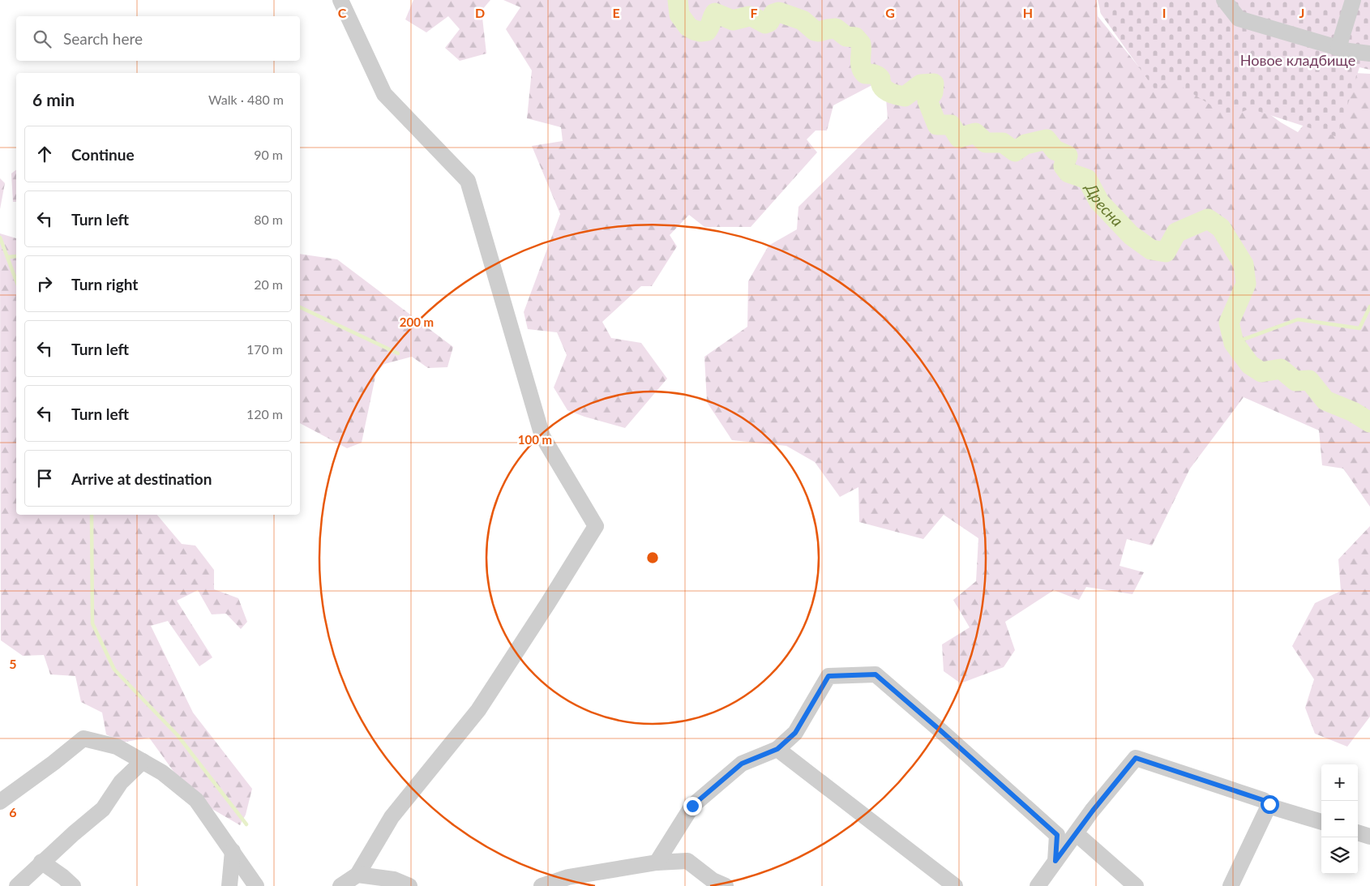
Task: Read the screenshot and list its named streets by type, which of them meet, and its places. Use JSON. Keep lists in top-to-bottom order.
{
  "water": ["Дресна"],
  "parks": ["Новое кладбище"],
  "page": {
    "search": "Search here",
    "heading": ["6 min", "Walk · 480 m"],
    "list": [
      ["Continue", "90 m"],
      ["Turn left", "80 m"],
      ["Turn right", "20 m"],
      ["Turn left", "170 m"],
      ["Turn left", "120 m"],
      "Arrive at destination"
    ],
    "map_buttons": ["+", "−"]
  },
  "grid": {
    "columns": [
      "C",
      "D",
      "E",
      "F",
      "G",
      "H",
      "I",
      "J"
    ],
    "rows": ["5", "6"]
  },
  "rings": ["200 m", "100 m"]
}
